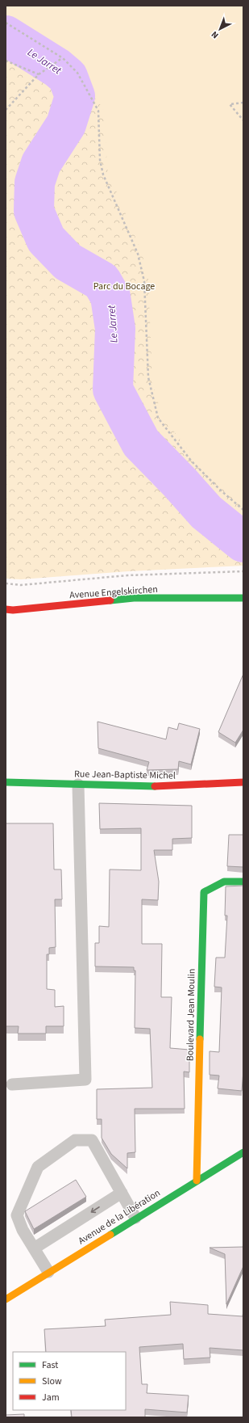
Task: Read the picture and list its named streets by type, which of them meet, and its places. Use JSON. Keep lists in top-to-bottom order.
{
  "streets": {
    "street": [
      "Avenue Engelskirchen",
      "Rue Jean-Baptiste Michel",
      "Boulevard Jean Moulin",
      "Avenue de la Libération"
    ]
  },
  "crossings": [
    ["Boulevard Jean Moulin", "Avenue de la Libération"]
  ],
  "water": ["Le Jarret"],
  "parks": ["Parc du Bocage"],
  "legend": ["Fast", "Slow", "Jam"],
  "north": "bottom left"
}
